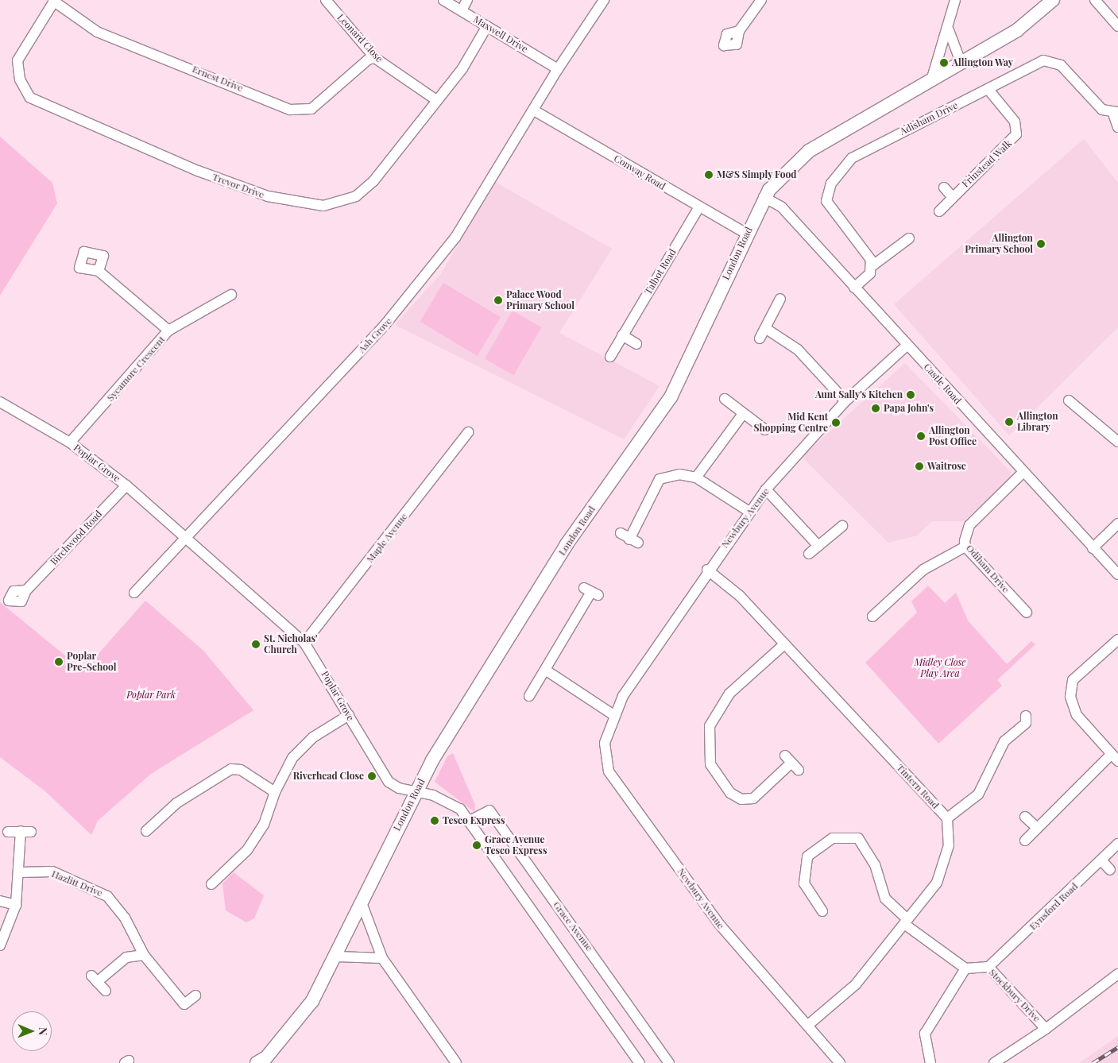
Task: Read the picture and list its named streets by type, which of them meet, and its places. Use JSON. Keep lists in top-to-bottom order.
{
  "streets": {
    "main road": ["London Road"],
    "street": [
      "Maxwell Drive",
      "Leonard Close",
      "Ernest Drive",
      "Adisham Drive",
      "Frinstead Walk",
      "Conway Road",
      "Trevor Drive",
      "Talbot Road",
      "Ash Grove",
      "Sycamore Crescent",
      "Castle Road",
      "Poplar Grove",
      "Newbury Avenue",
      "Birchwood Road",
      "Maple Avenue",
      "Odiham Drive",
      "Tintern Road",
      "Hazlitt Drive",
      "Eynsford Road",
      "Grace Avenue",
      "Stockbury Drive"
    ]
  },
  "crossings": [
    ["Maxwell Drive", "Trevor Drive"],
    ["Maxwell Drive", "Ash Grove"],
    ["Leonard Close", "Ernest Drive"],
    ["Leonard Close", "Trevor Drive"],
    ["Ernest Drive", "Trevor Drive"],
    ["Adisham Drive", "Frinstead Walk"],
    ["Conway Road", "London Road"],
    ["Conway Road", "Talbot Road"],
    ["Conway Road", "Ash Grove"],
    ["London Road", "Castle Road"],
    ["London Road", "Poplar Grove"],
    ["Ash Grove", "Poplar Grove"],
    ["Sycamore Crescent", "Poplar Grove"],
    ["Castle Road", "Newbury Avenue"],
    ["Castle Road", "Odiham Drive"],
    ["Poplar Grove", "Birchwood Road"],
    ["Poplar Grove", "Maple Avenue"],
    ["Newbury Avenue", "Tintern Road"],
    ["Eynsford Road", "Stockbury Drive"]
  ],
  "parks": ["Midley Close Play Area", "Poplar Park"],
  "places": [
    "Allington Way",
    "M&S Simply Food",
    "Allington Primary School",
    "Palace Wood Primary School",
    "Aunt Sally's Kitchen",
    "Papa John's",
    "Allington Library",
    "Mid Kent Shopping Centre",
    "Allington Post Office",
    "Waitrose",
    "St. Nicholas' Church",
    "Poplar Pre-School",
    "Riverhead Close",
    "Tesco Express",
    "Grace Avenue Tesco Express"
  ],
  "north": "right"
}
